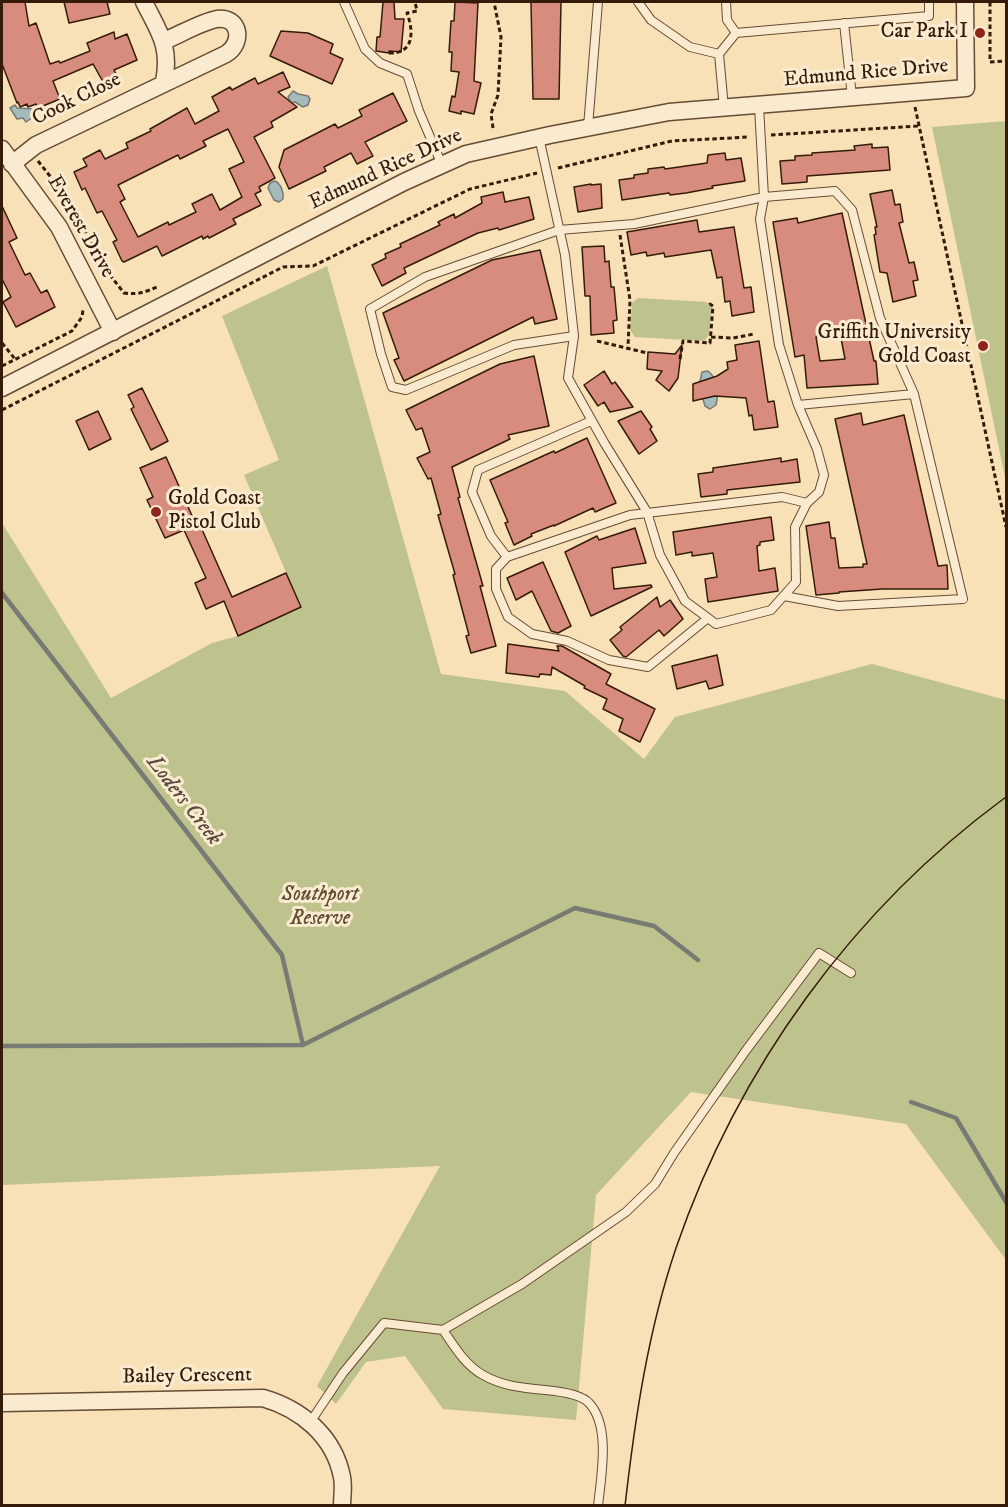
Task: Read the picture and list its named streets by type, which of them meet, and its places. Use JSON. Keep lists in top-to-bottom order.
{
  "streets": {
    "street": [
      "Edmund Rice Drive",
      "Cook Close",
      "Everest Drive",
      "Bailey Crescent"
    ]
  },
  "crossings": [
    ["Edmund Rice Drive", "Everest Drive"],
    ["Cook Close", "Everest Drive"]
  ],
  "water": ["Loders Creek"],
  "parks": ["Southport Reserve"],
  "places": ["Car Park I", "Griffith University Gold Coast", "Gold Coast Pistol Club"]
}
